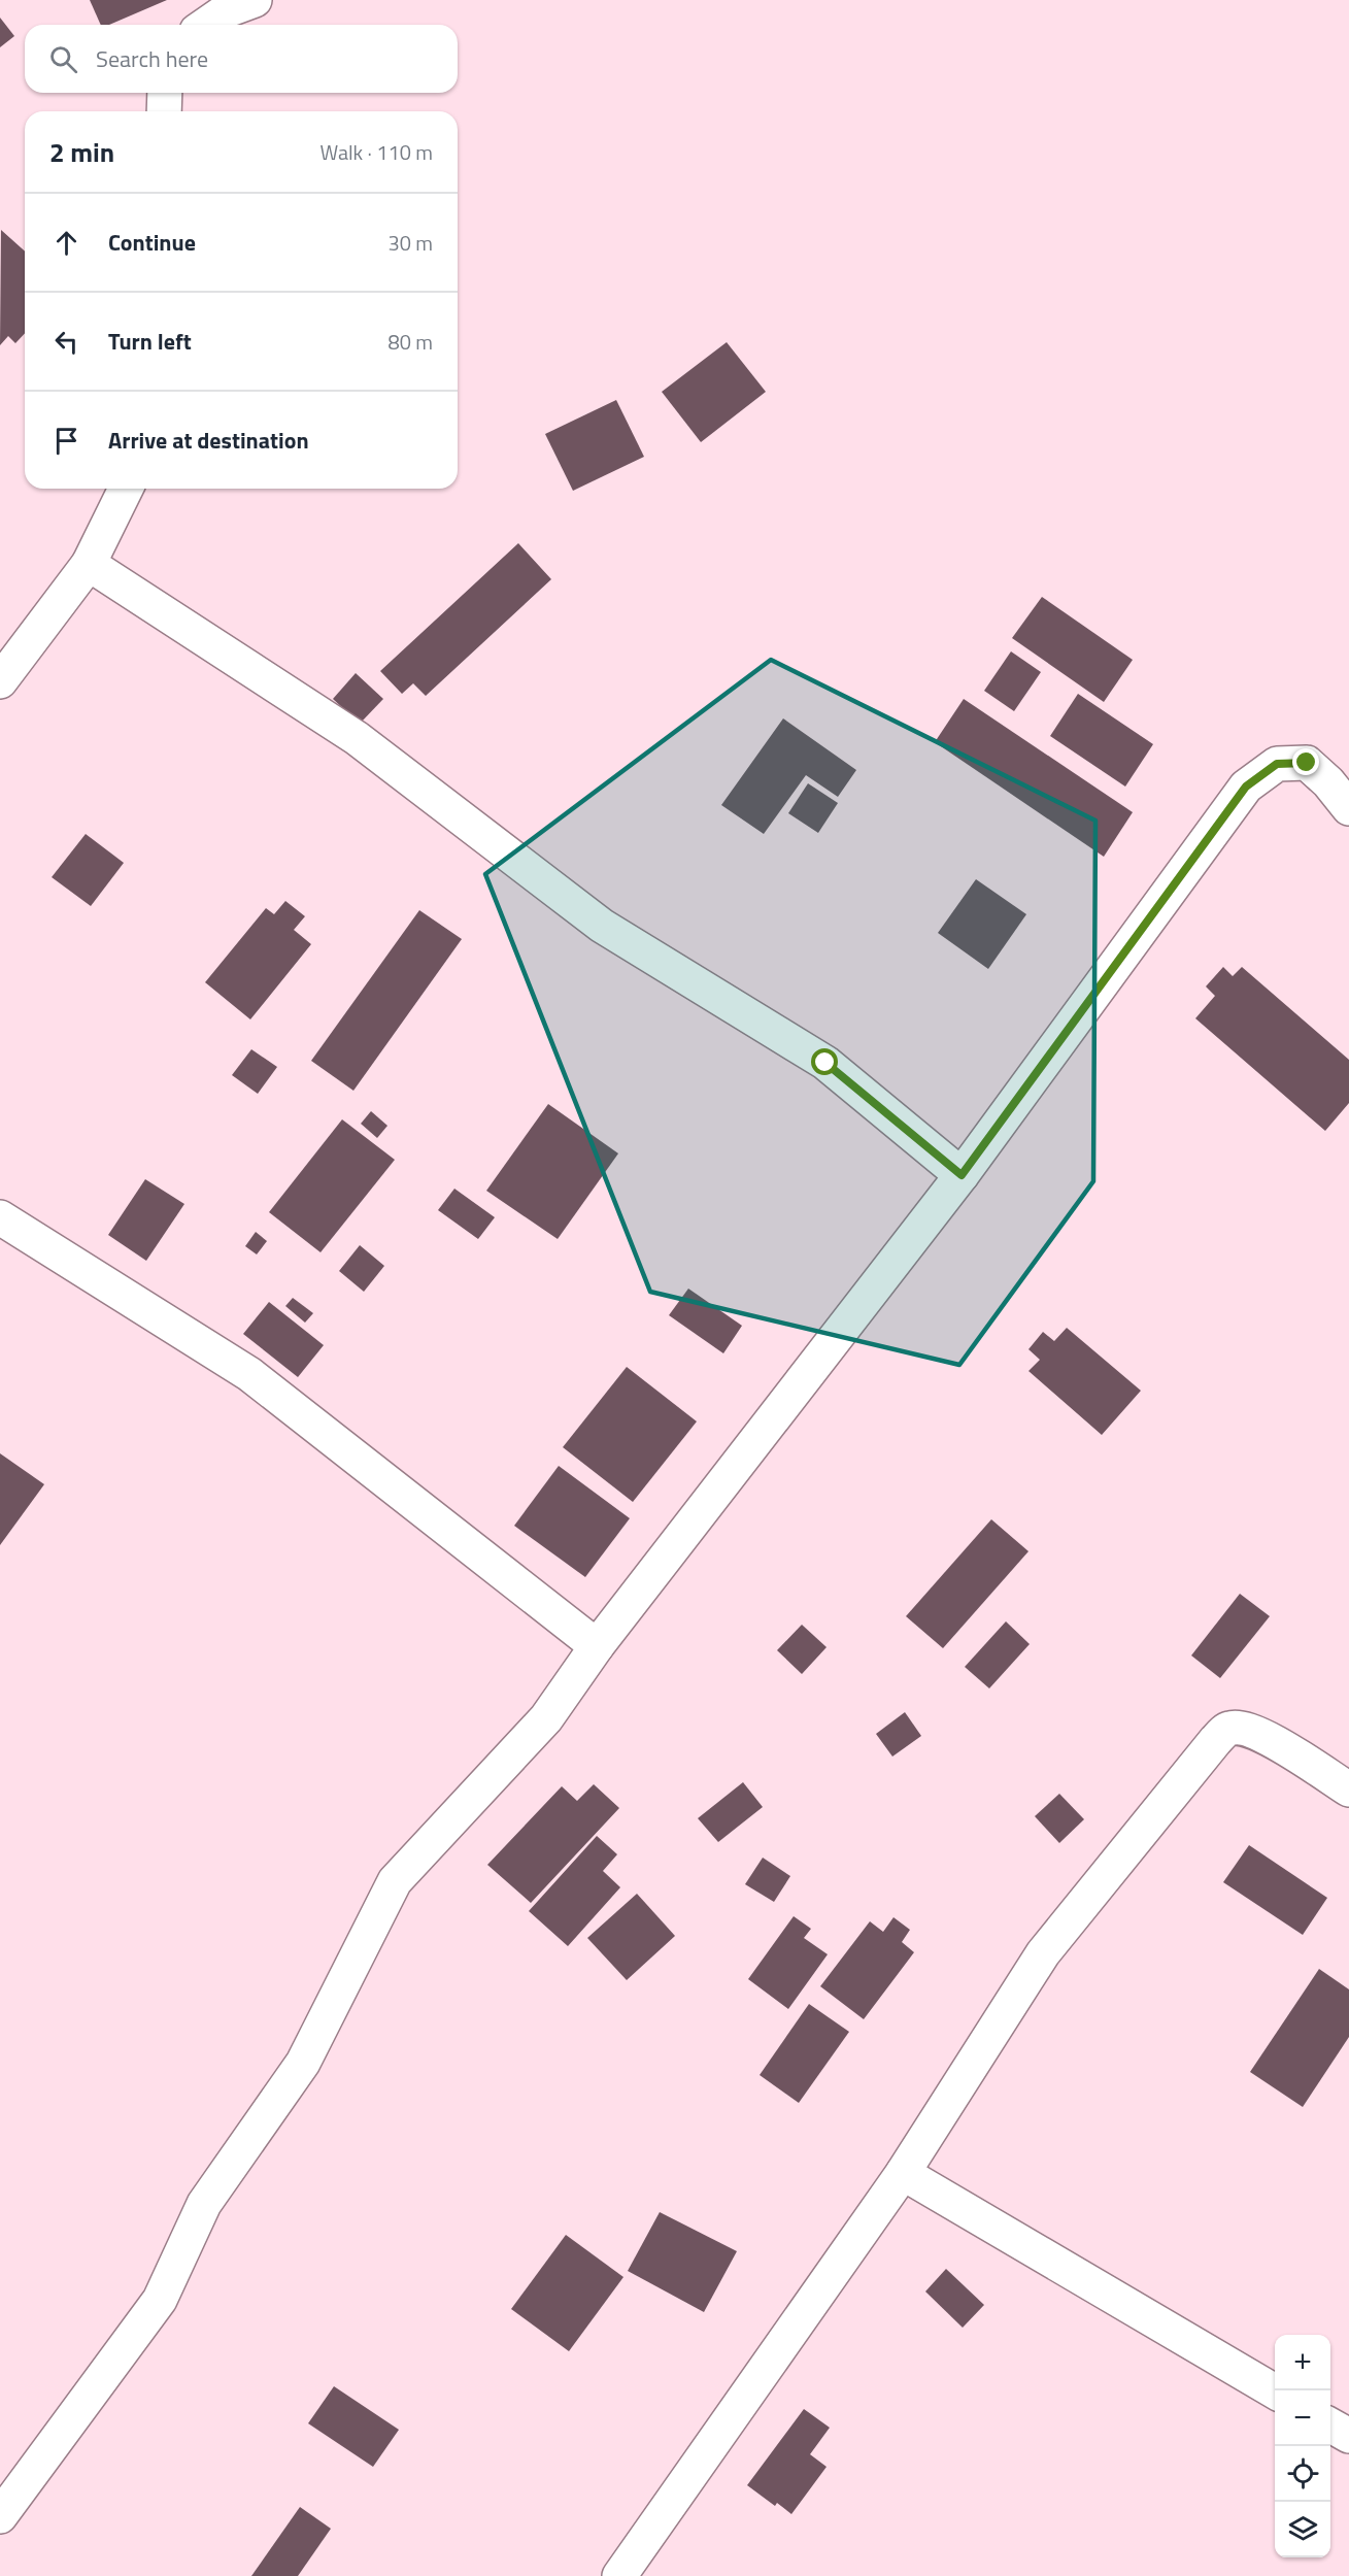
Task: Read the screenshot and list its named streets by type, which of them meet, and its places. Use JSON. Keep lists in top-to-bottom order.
{
  "page": {
    "search": "Search here",
    "heading": ["2 min", "Walk · 110 m"],
    "list": [
      ["Continue", "30 m"],
      ["Turn left", "80 m"],
      "Arrive at destination"
    ],
    "map_buttons": ["+", "−"]
  }
}
